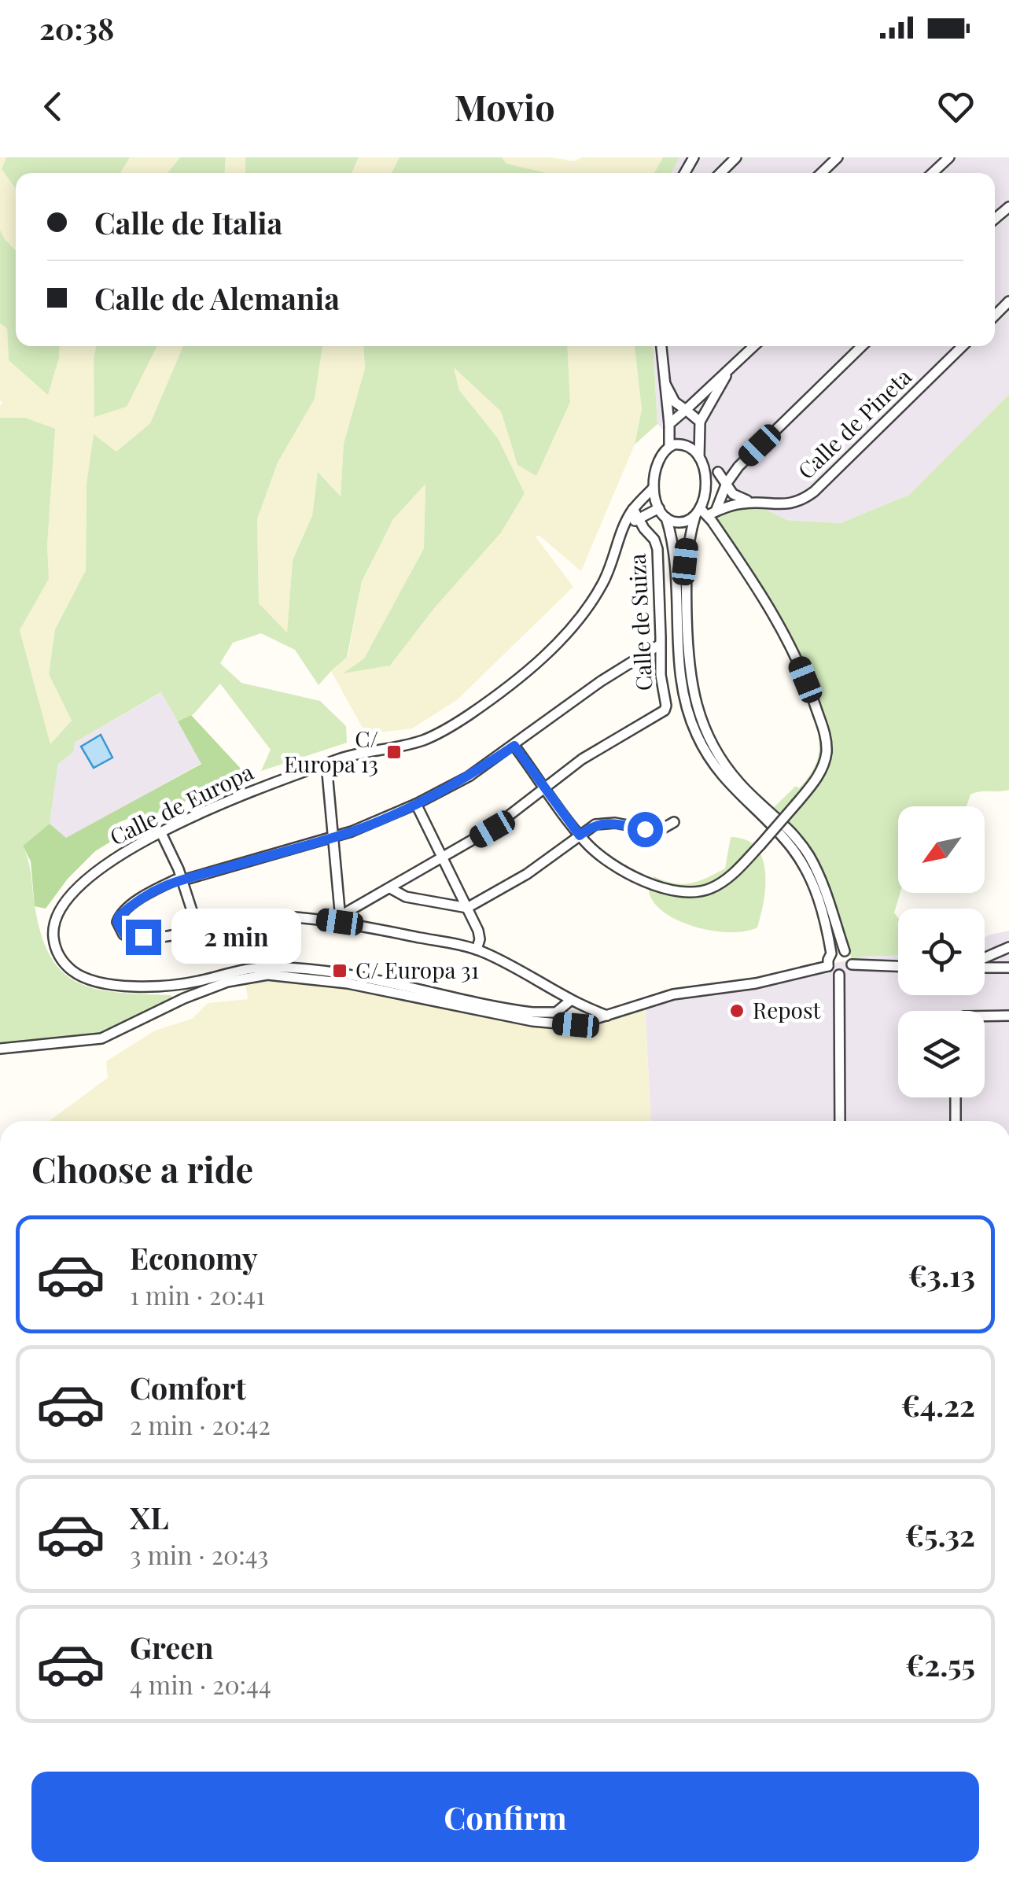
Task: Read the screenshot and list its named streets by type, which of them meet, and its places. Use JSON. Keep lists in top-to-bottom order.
{
  "streets": {
    "street": ["Calle de Pineta", "Calle de Suiza", "Calle de Europa"]
  },
  "crossings": [
    ["Calle de Suiza", "Calle de Europa"]
  ],
  "places": {
    "transit": ["C/ Europa 13", "C/ Europa 31"],
    "other": ["Repost"]
  },
  "north": "bottom left",
  "page": {
    "status": "20:38",
    "header": "Movio",
    "banner": ["Calle de Italia", "Calle de Alemania"],
    "bubble": "2 min",
    "heading": "Choose a ride",
    "list": [
      {
        "name": "Economy",
        "note": "1 min · 20:41",
        "value": "€3.13"
      },
      {
        "name": "Comfort",
        "note": "2 min · 20:42",
        "value": "€4.22"
      },
      {
        "name": "XL",
        "note": "3 min · 20:43",
        "value": "€5.32"
      },
      {
        "name": "Green",
        "note": "4 min · 20:44",
        "value": "€2.55"
      }
    ],
    "buttons": "Confirm"
  }
}
